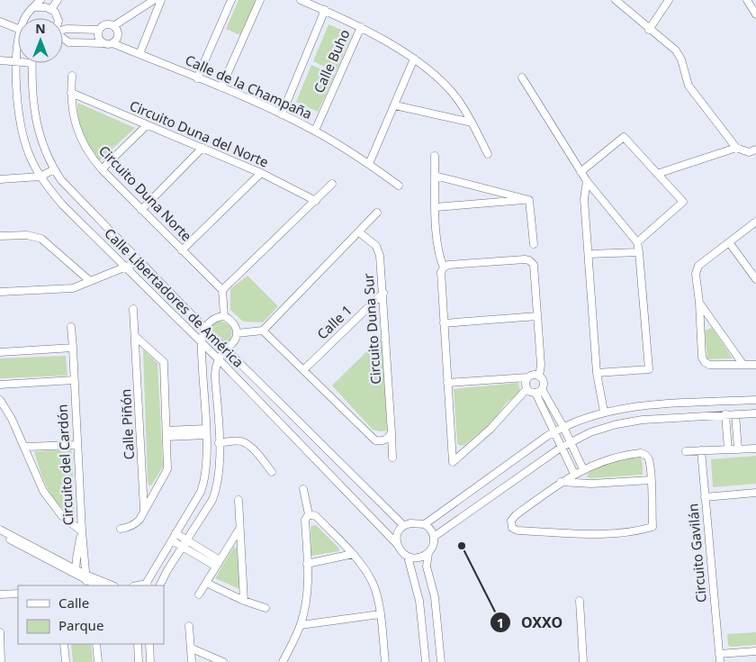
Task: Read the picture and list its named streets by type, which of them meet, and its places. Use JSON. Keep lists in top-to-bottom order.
{
  "streets": {
    "street": [
      "Calle Buho",
      "Calle de la Champaña",
      "Circuito Duna del Norte",
      "Circuito Duna Norte",
      "Calle Libertadores de América",
      "Calle 1",
      "Circuito Duna Sur",
      "Calle Piñón",
      "Circuito del Cardón",
      "Circuito Gavilán"
    ]
  },
  "crossings": [
    ["Calle Buho", "Calle de la Champaña"],
    ["Circuito Duna del Norte", "Circuito Duna Norte"],
    ["Calle 1", "Circuito Duna Sur"]
  ],
  "places": ["OXXO"],
  "legend": ["Calle", "Parque"],
  "north": "top"
}
